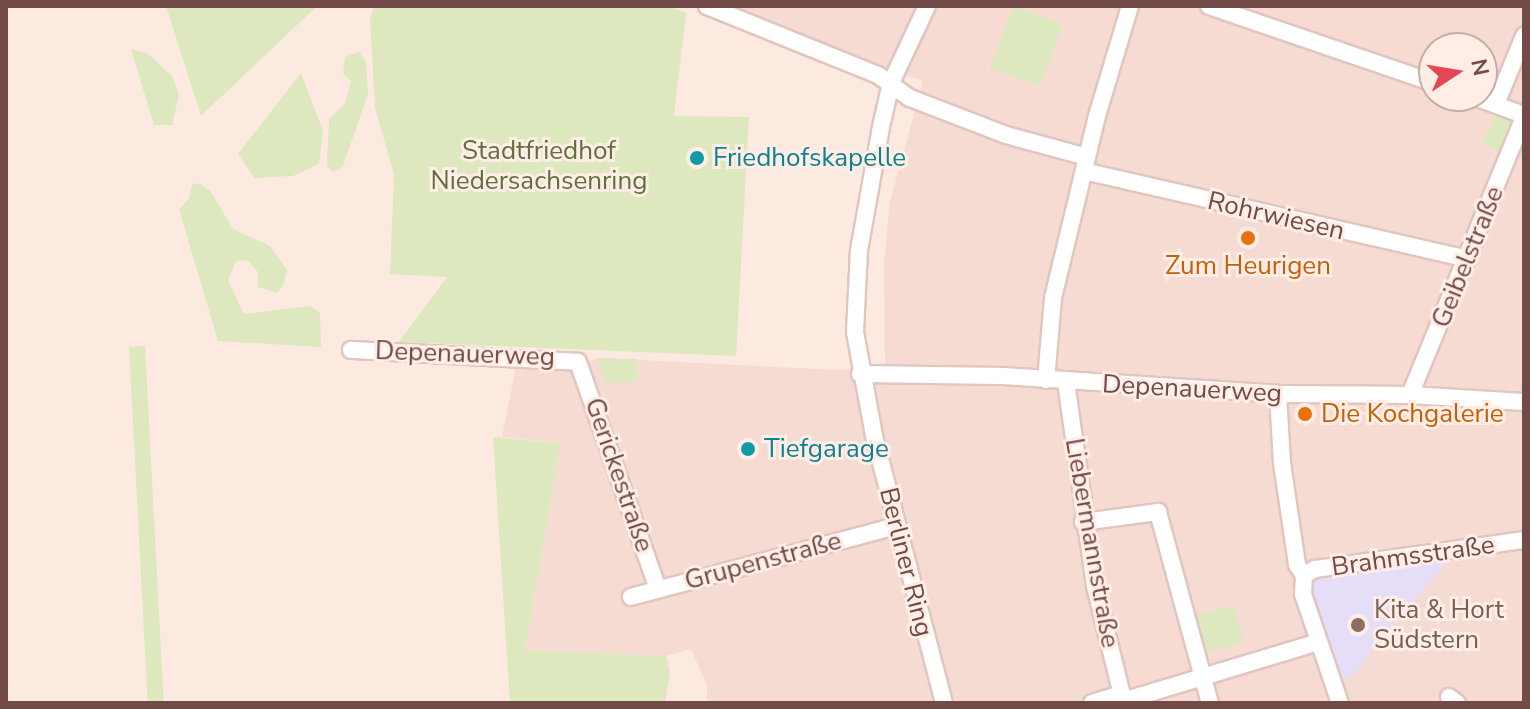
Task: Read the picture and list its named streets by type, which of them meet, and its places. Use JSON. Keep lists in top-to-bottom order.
{
  "streets": {
    "street": [
      "Rohrwiesen",
      "Geibelstraße",
      "Depenauerweg",
      "Gerickestraße",
      "Liebermannstraße",
      "Brahmsstraße",
      "Grupenstraße",
      "Berliner Ring"
    ]
  },
  "crossings": [
    ["Rohrwiesen", "Geibelstraße"],
    ["Rohrwiesen", "Berliner Ring"],
    ["Geibelstraße", "Depenauerweg"],
    ["Depenauerweg", "Gerickestraße"],
    ["Depenauerweg", "Liebermannstraße"],
    ["Depenauerweg", "Berliner Ring"],
    ["Gerickestraße", "Grupenstraße"],
    ["Grupenstraße", "Berliner Ring"]
  ],
  "parks": ["Stadtfriedhof Niedersachsenring"],
  "places": [
    "Friedhofskapelle",
    "Zum Heurigen",
    "Die Kochgalerie",
    "Tiefgarage",
    "Kita & Hort Südstern"
  ],
  "north": "right"
}
